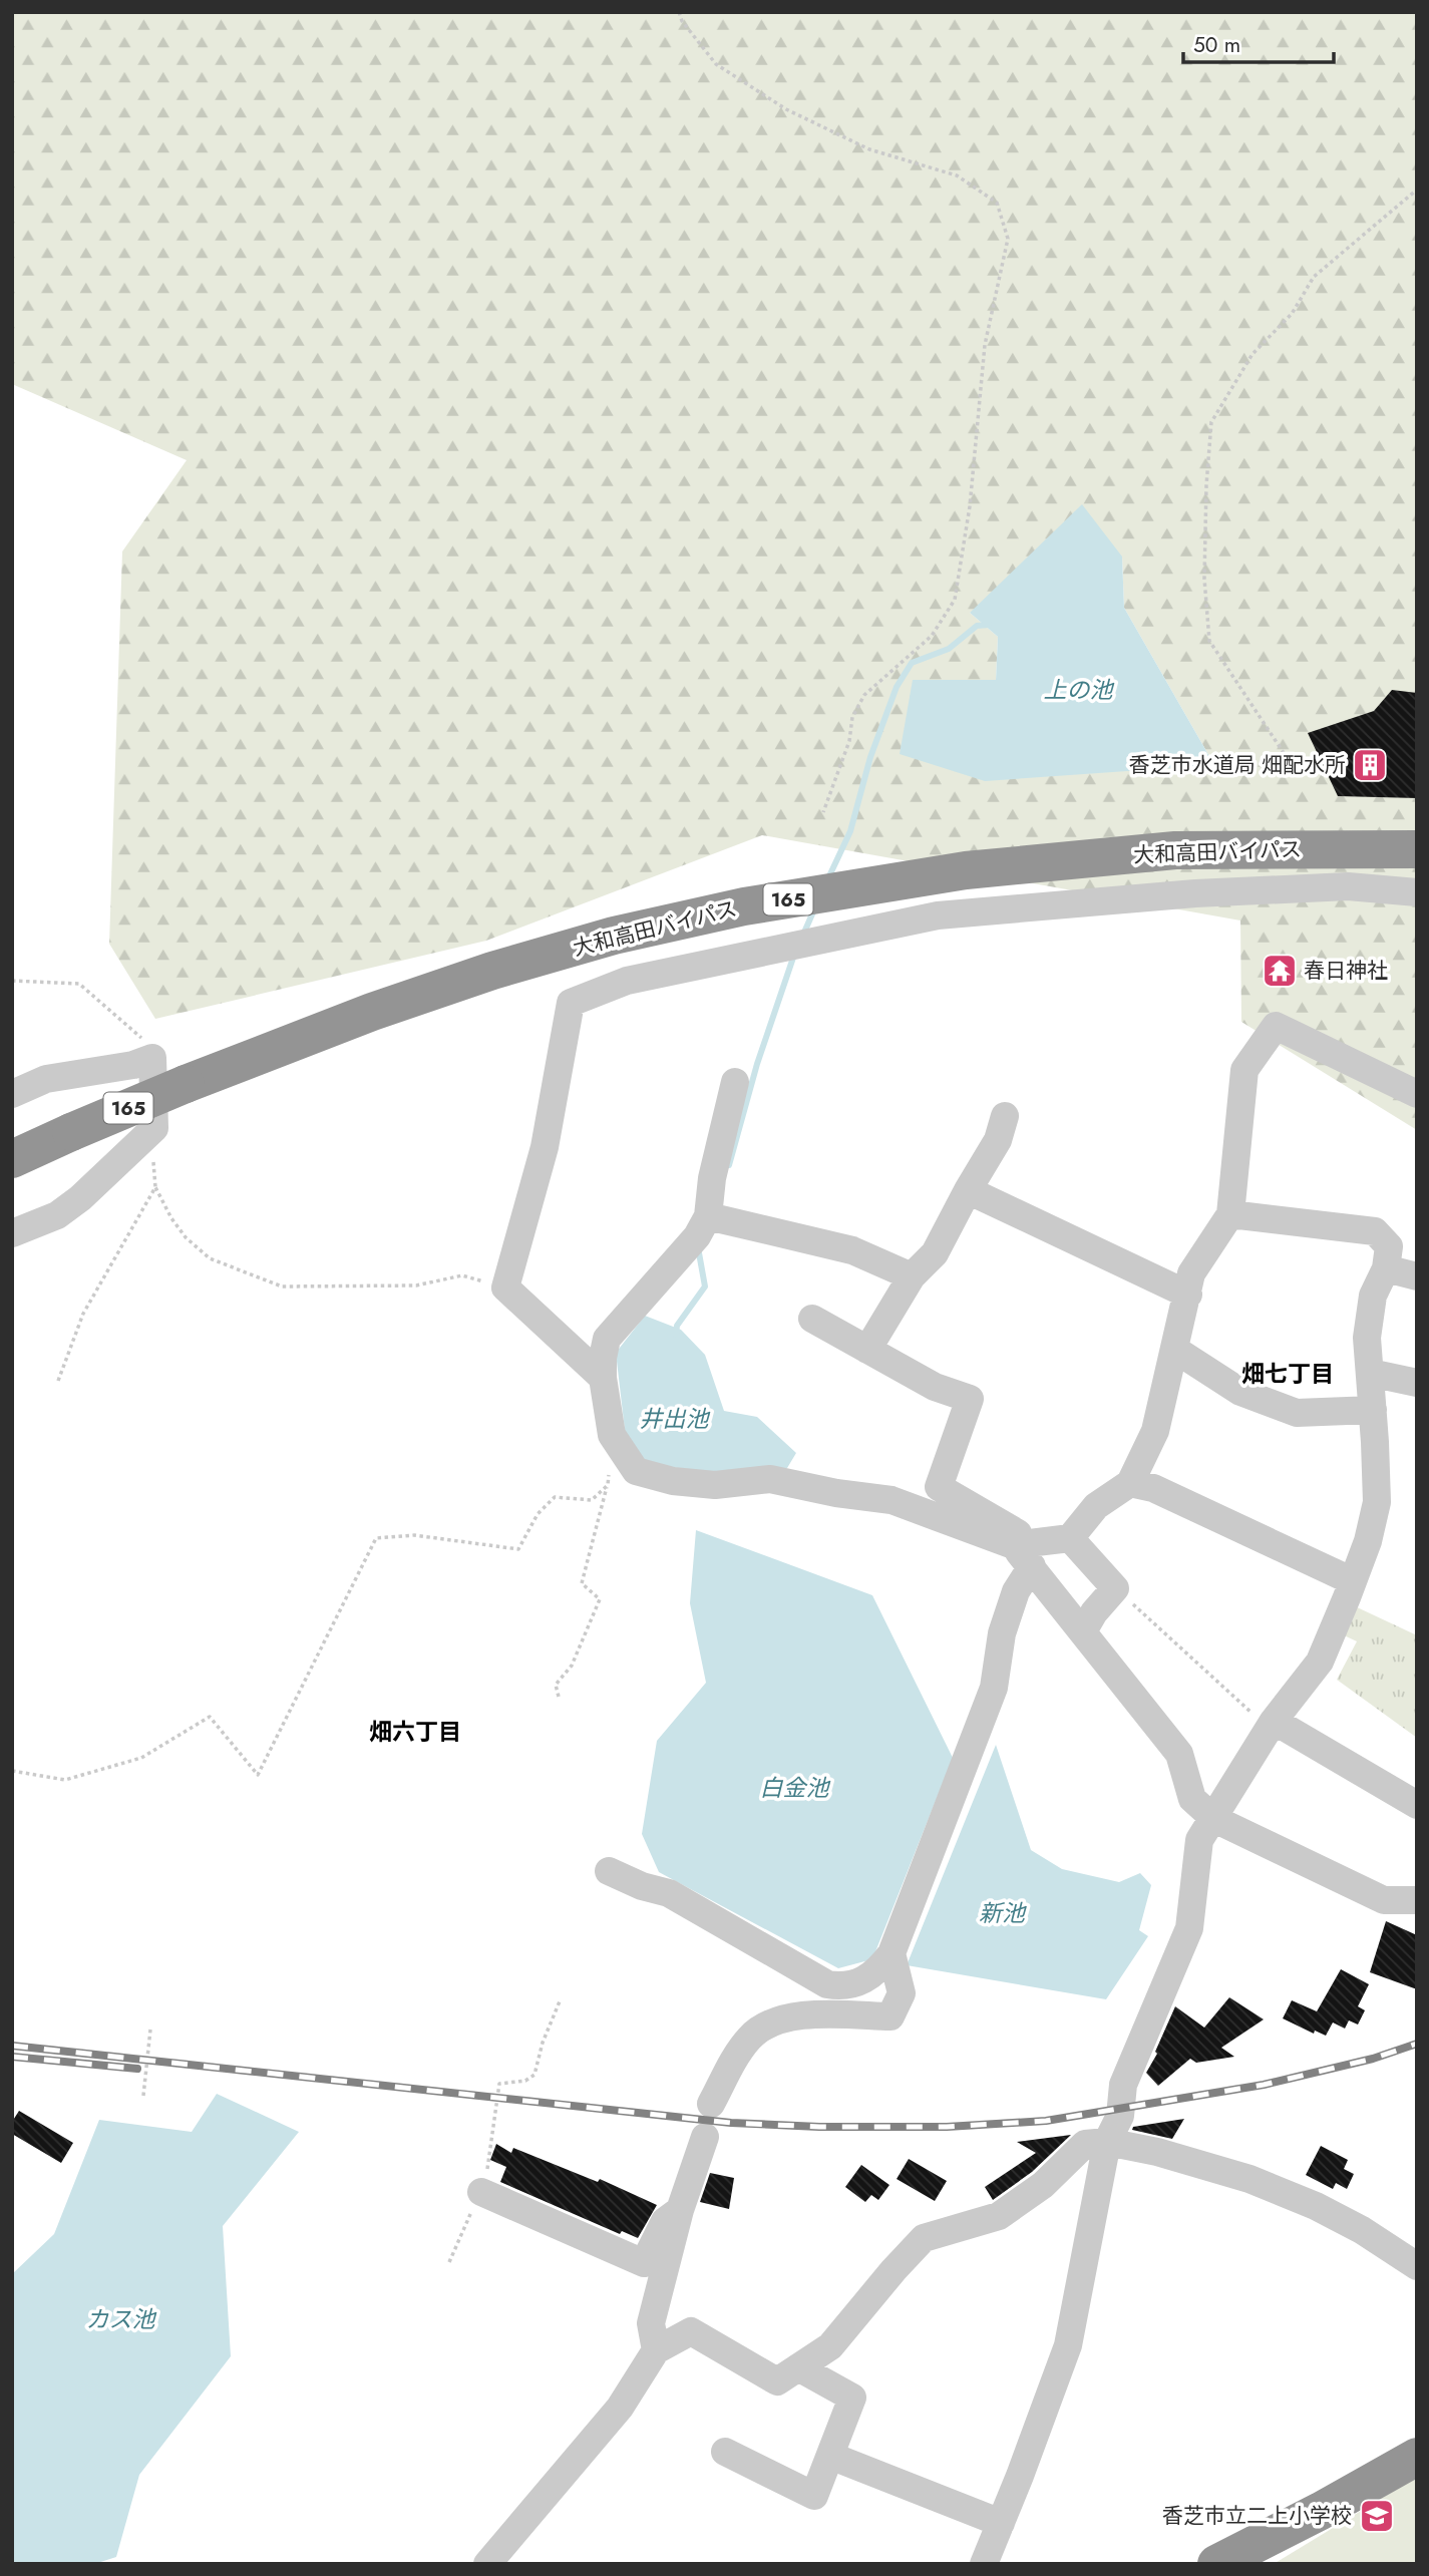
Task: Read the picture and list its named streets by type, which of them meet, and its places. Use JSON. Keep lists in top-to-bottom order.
{
  "streets": {
    "highway": ["大和高田バイパス", "165"]
  },
  "districts": ["畑七丁目", "畑六丁目"],
  "water": [
    "上の池",
    "井出池",
    "白金池",
    "新池",
    "カス池"
  ],
  "places": {
    "building": ["香芝市水道局 畑配水所"],
    "temple": ["春日神社"],
    "school or university": ["香芝市立二上小学校"]
  },
  "scale_bar": "50 m"
}
